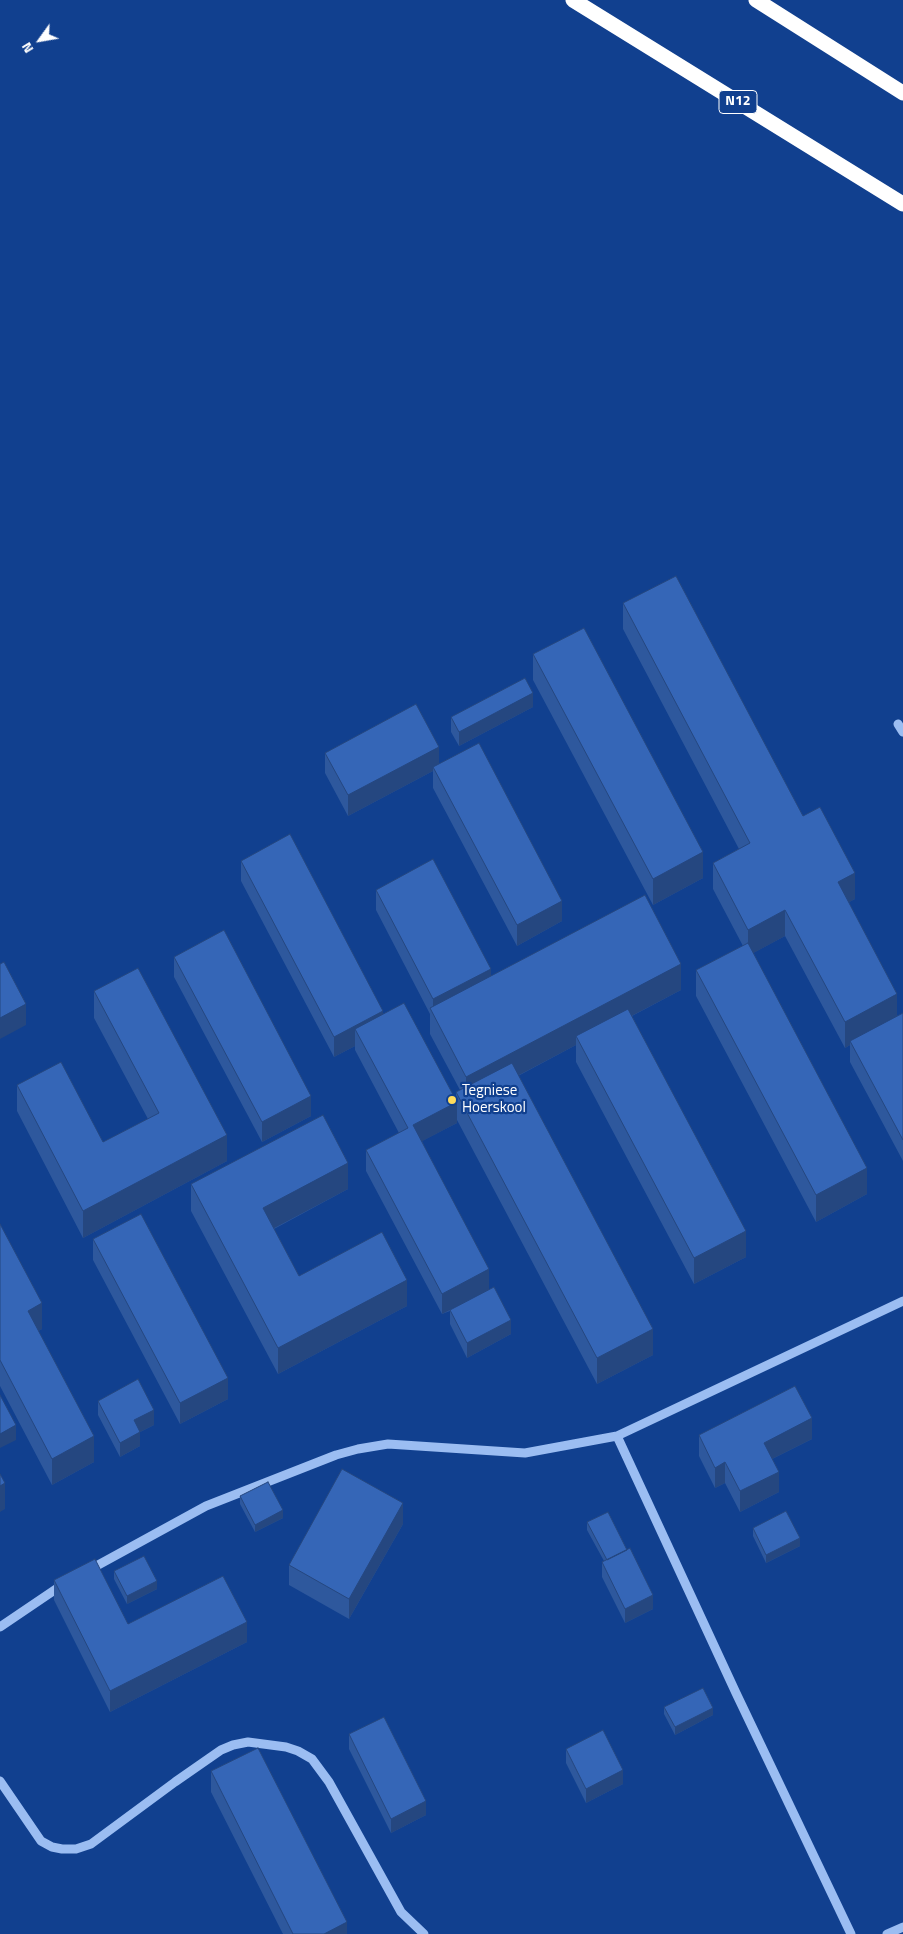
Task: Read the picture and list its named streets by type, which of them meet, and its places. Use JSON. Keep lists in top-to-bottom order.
{
  "streets": {
    "highway": ["N12"]
  },
  "places": ["Tegniese Hoerskool"],
  "north": "bottom left"
}
